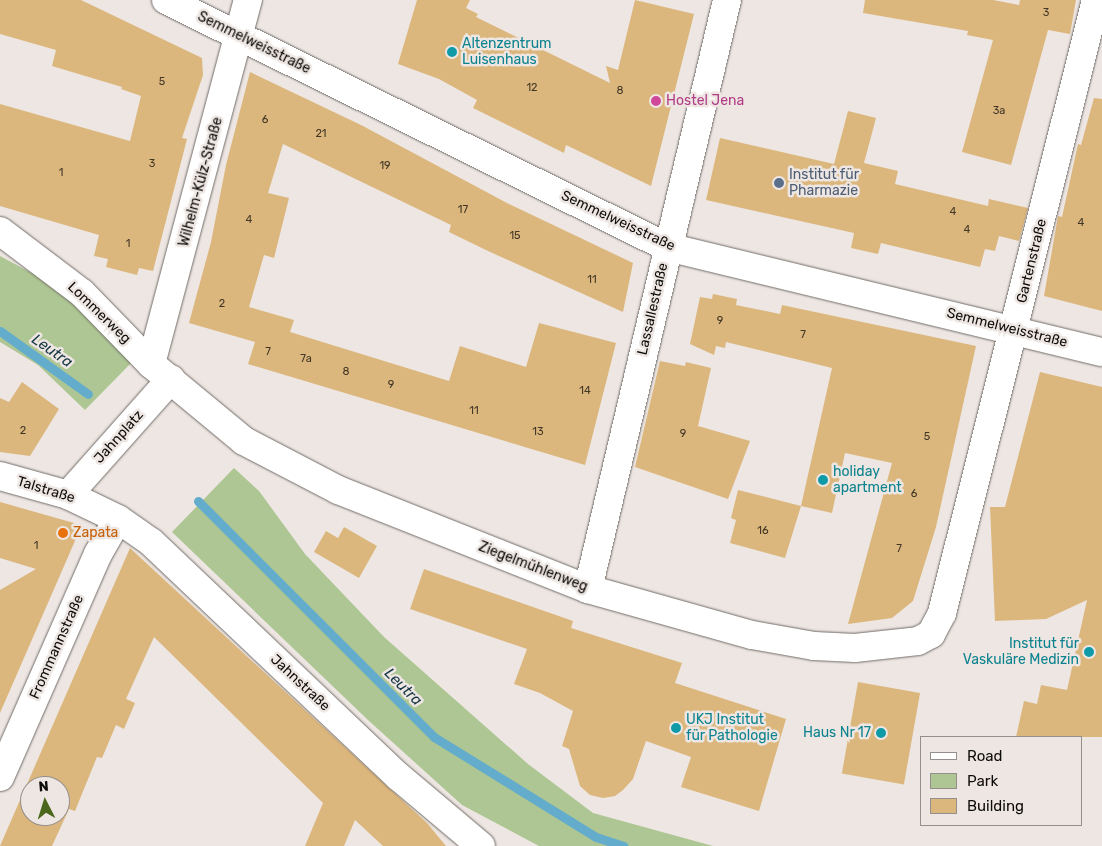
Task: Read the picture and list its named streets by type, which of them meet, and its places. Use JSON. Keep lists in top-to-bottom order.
{
  "streets": {
    "street": [
      "Semmelweisstraße",
      "Wilhelm-Külz-Straße",
      "Gartenstraße",
      "Lassallestraße",
      "Lommerweg",
      "Jahnplatz",
      "Talstraße",
      "Ziegelmühlenweg",
      "Frommannstraße",
      "Jahnstraße"
    ]
  },
  "crossings": [
    ["Semmelweisstraße", "Wilhelm-Külz-Straße"],
    ["Semmelweisstraße", "Gartenstraße"],
    ["Semmelweisstraße", "Lassallestraße"],
    ["Wilhelm-Külz-Straße", "Lommerweg"],
    ["Wilhelm-Külz-Straße", "Jahnplatz"],
    ["Wilhelm-Külz-Straße", "Ziegelmühlenweg"],
    ["Gartenstraße", "Ziegelmühlenweg"],
    ["Lassallestraße", "Ziegelmühlenweg"],
    ["Lommerweg", "Jahnplatz"],
    ["Lommerweg", "Ziegelmühlenweg"],
    ["Jahnplatz", "Talstraße"],
    ["Jahnplatz", "Ziegelmühlenweg"],
    ["Talstraße", "Frommannstraße"],
    ["Talstraße", "Jahnstraße"],
    ["Frommannstraße", "Jahnstraße"]
  ],
  "water": ["Leutra"],
  "places": [
    "Altenzentrum Luisenhaus",
    "Hostel Jena",
    "Institut für Pharmazie",
    "holiday apartment",
    "Zapata",
    "Institut für Vaskuläre Medizin",
    "UKJ Institut für Pathologie",
    "Haus Nr 17"
  ],
  "house_numbers": [
    "3",
    "5",
    "12",
    "8",
    "3a",
    "6",
    "21",
    "3",
    "19",
    "1",
    "17",
    "4",
    "4",
    "4",
    "4",
    "15",
    "1",
    "11",
    "2",
    "9",
    "7",
    "7",
    "7a",
    "8",
    "9",
    "14",
    "11",
    "2",
    "13",
    "9",
    "5",
    "6",
    "16",
    "1",
    "7"
  ],
  "legend": ["Road", "Park", "Building"],
  "north": "top"
}
